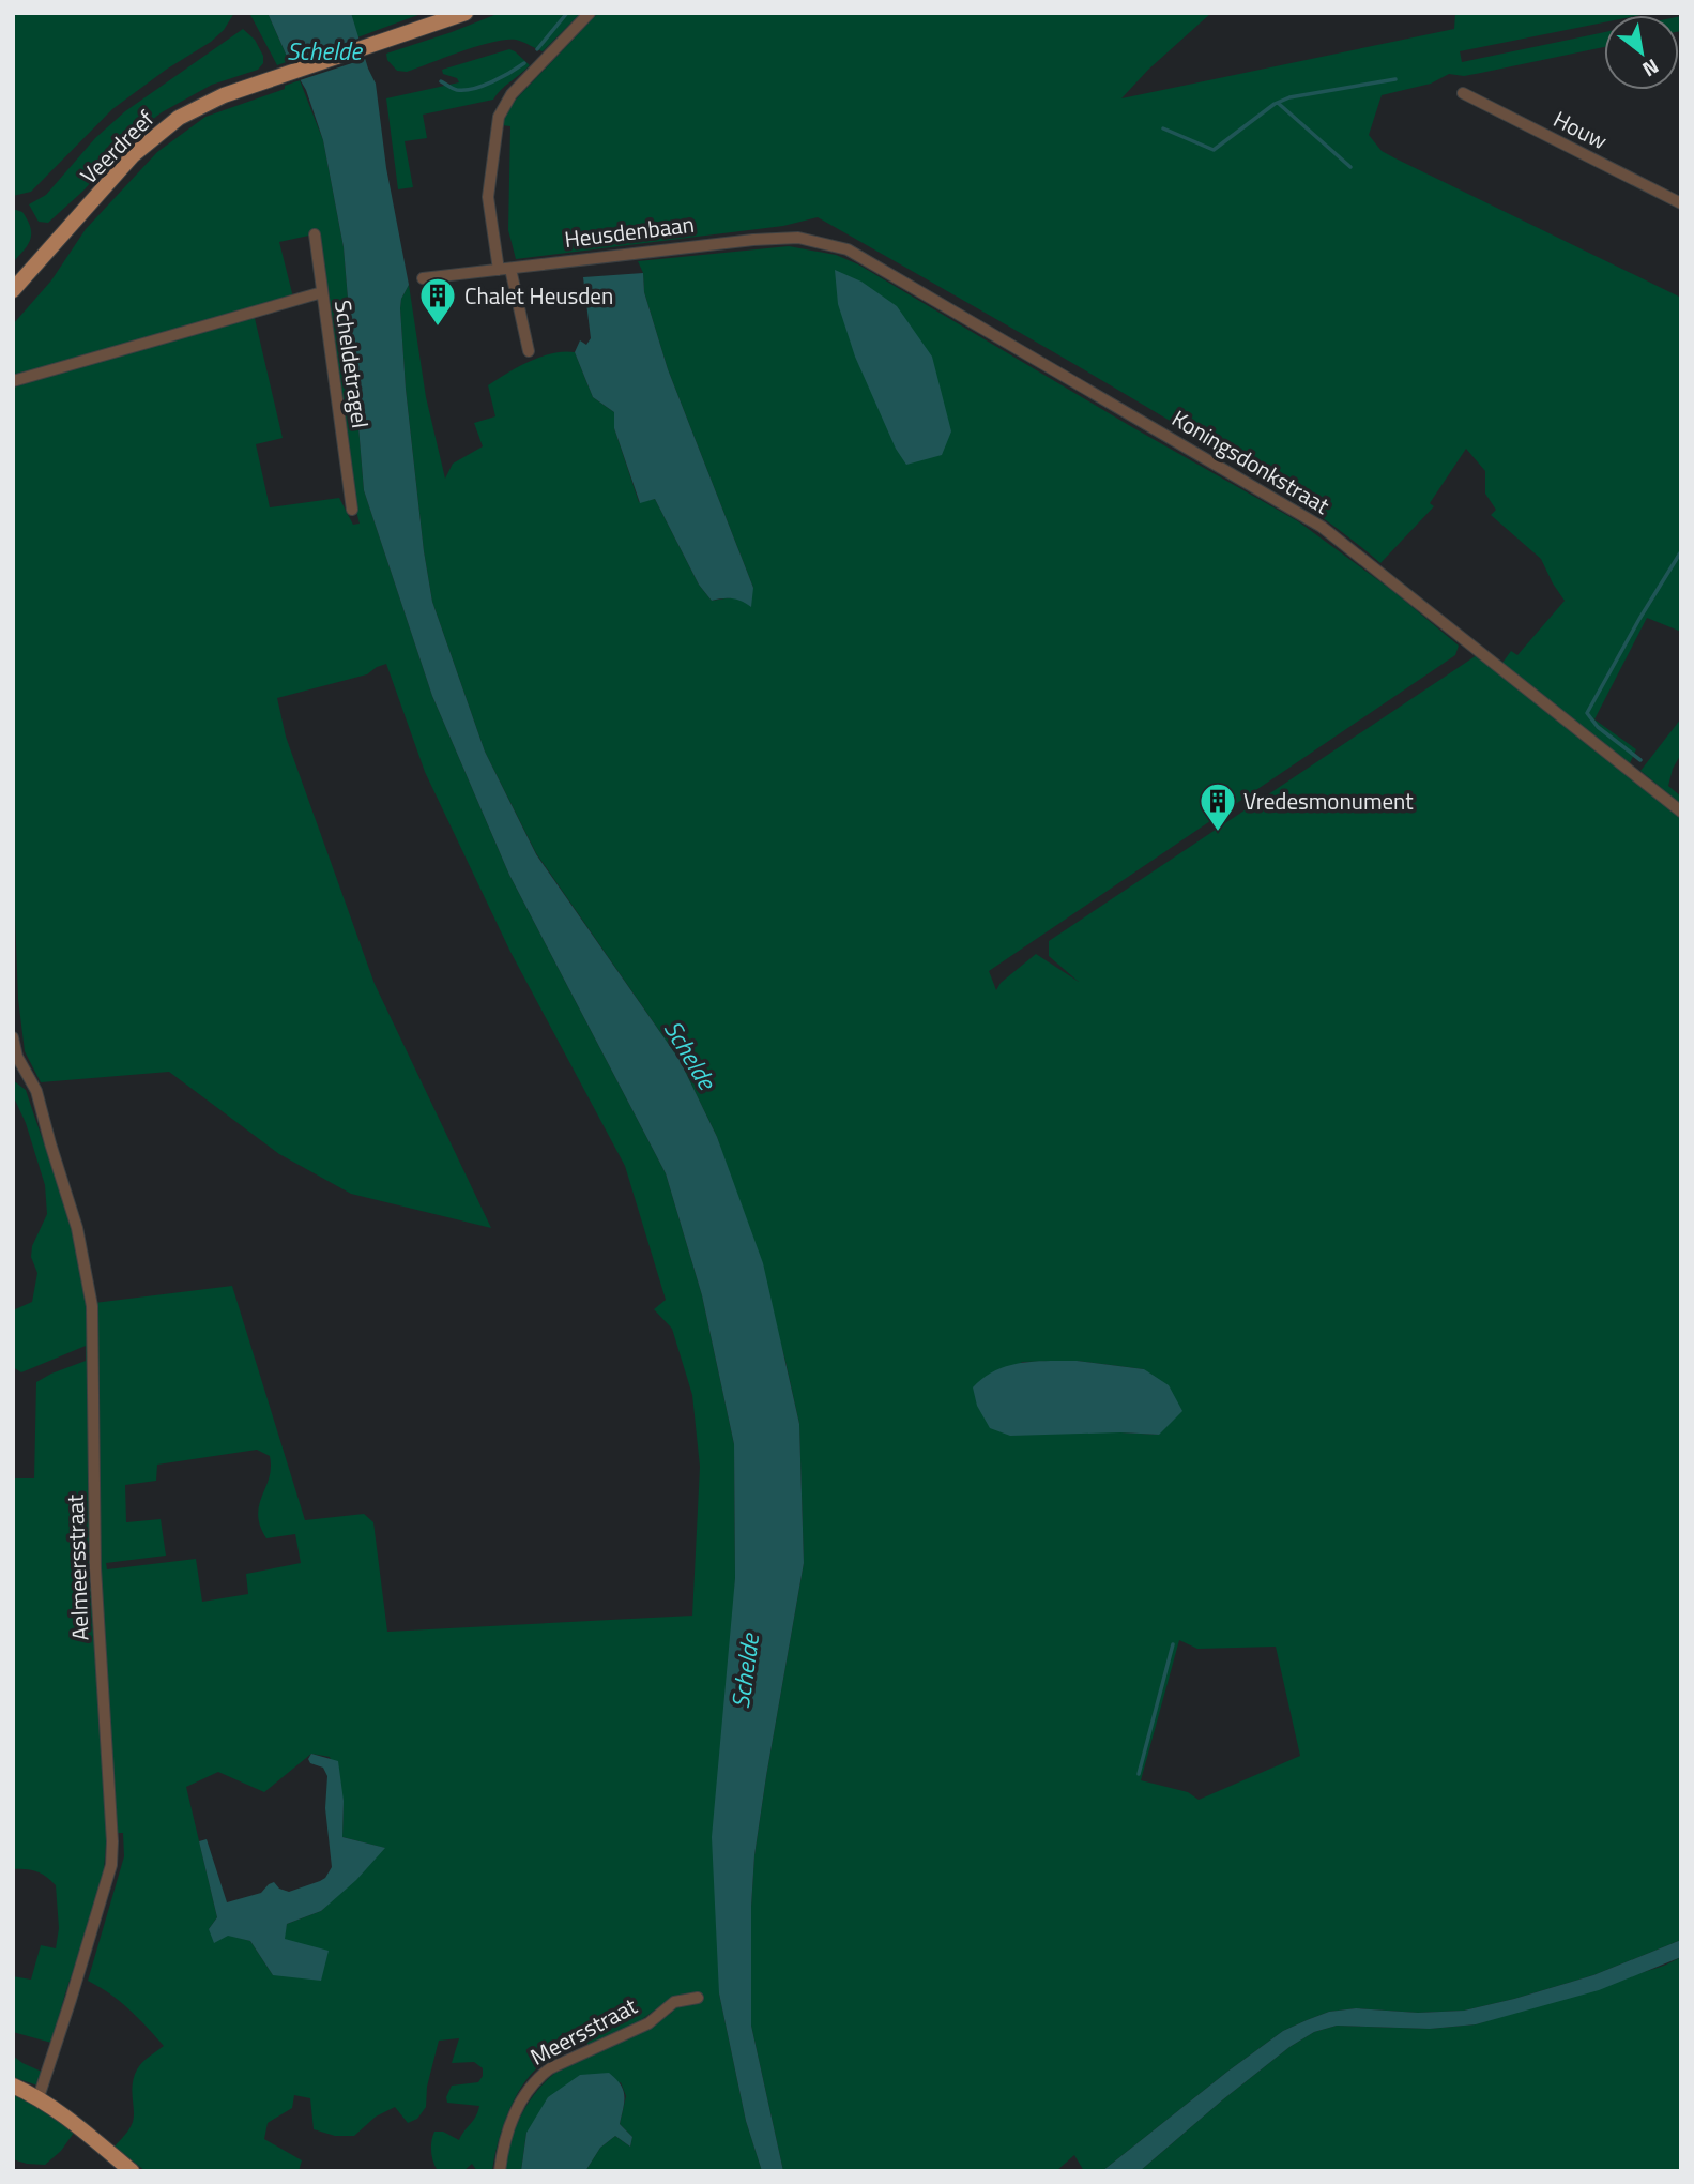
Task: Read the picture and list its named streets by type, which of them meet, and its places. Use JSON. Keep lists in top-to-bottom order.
{
  "streets": {
    "main road": ["Veerdreef"],
    "street": [
      "Houw",
      "Heusdenbaan",
      "Scheldetragel",
      "Koningsdonkstraat",
      "Aelmeersstraat",
      "Meersstraat"
    ]
  },
  "crossings": [
    ["Heusdenbaan", "Koningsdonkstraat"]
  ],
  "water": ["Schelde"],
  "places": {
    "building": ["Chalet Heusden", "Vredesmonument"]
  },
  "north": "bottom right"
}
